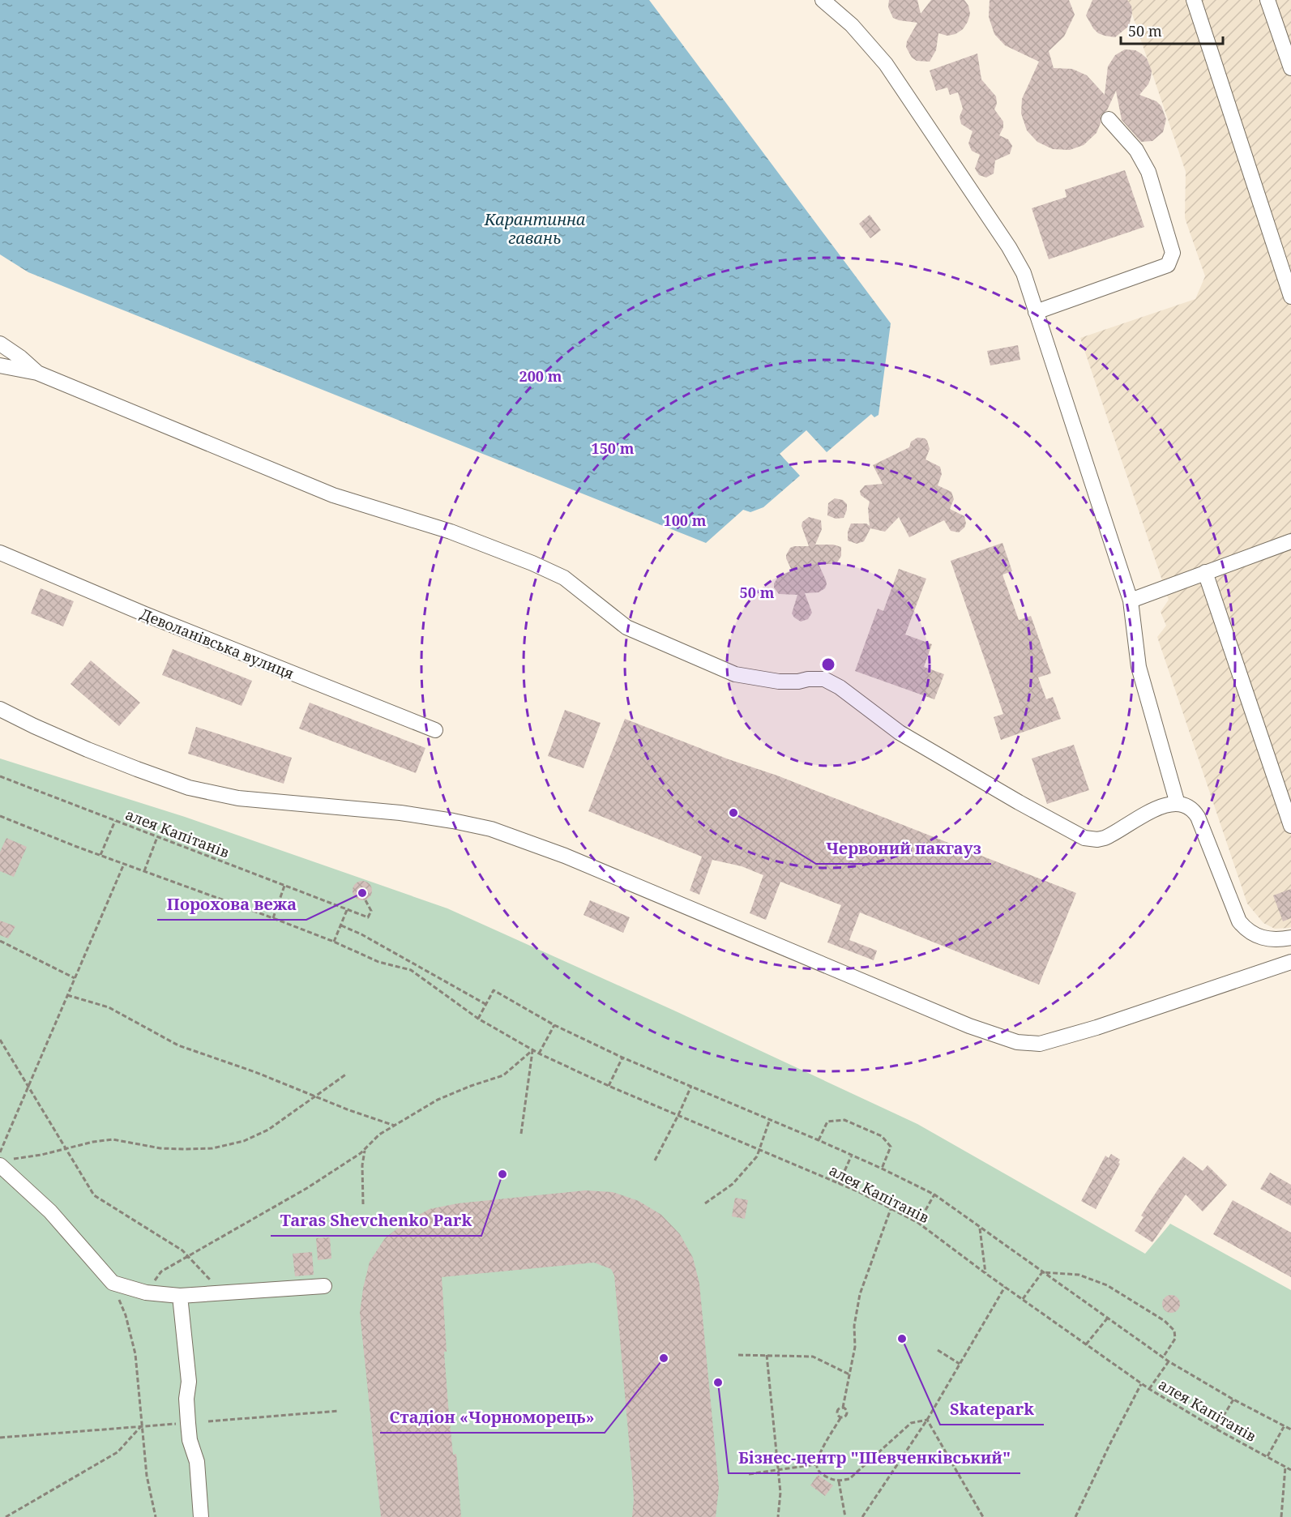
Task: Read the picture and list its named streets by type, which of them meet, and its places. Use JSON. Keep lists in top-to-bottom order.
{
  "streets": {
    "street": ["Деволанівська вулиця"],
    "path": ["алея Капітанів"]
  },
  "water": ["Карантинна гавань"],
  "places": [
    "Червоний пакгауз",
    "Порохова вежа",
    "Taras Shevchenko Park",
    "Skatepark",
    "Стадіон «Чорноморець»",
    "Бізнес-центр \"Шевченківський\""
  ],
  "scale_bar": "50 m",
  "rings": [
    "200 m",
    "150 m",
    "100 m",
    "50 m"
  ]
}
